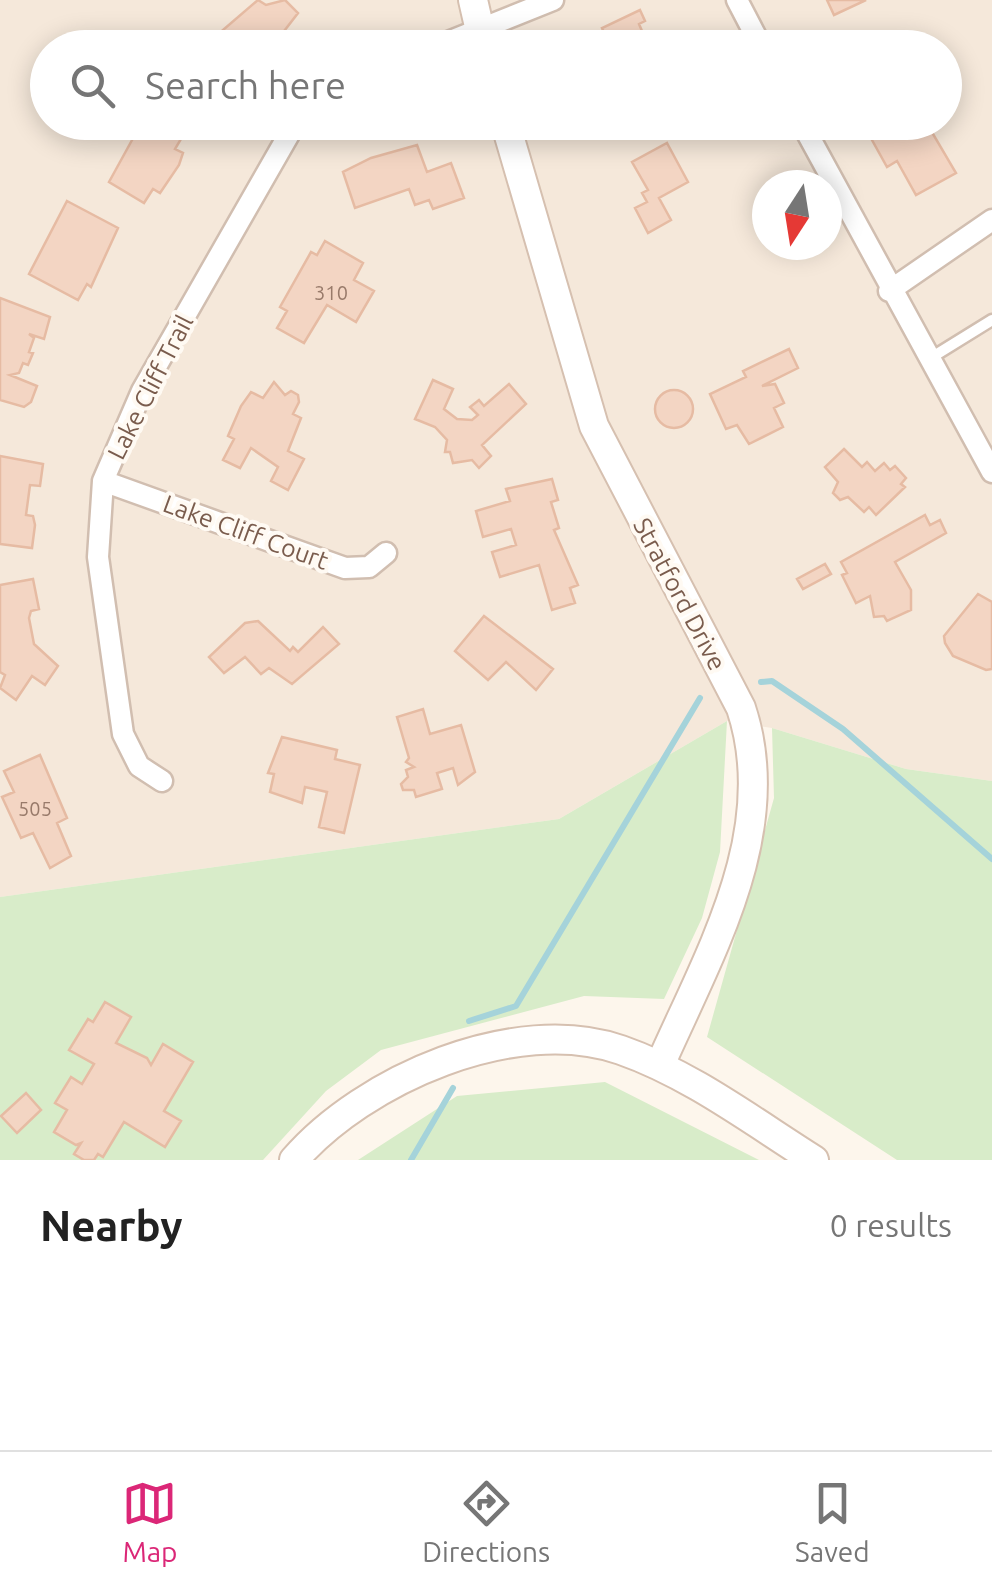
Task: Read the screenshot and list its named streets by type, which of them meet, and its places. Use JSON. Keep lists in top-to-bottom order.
{
  "streets": {
    "street": ["Lake Cliff Trail", "Lake Cliff Court", "Stratford Drive"]
  },
  "crossings": [
    ["Lake Cliff Trail", "Lake Cliff Court"]
  ],
  "house_numbers": ["310", "505"],
  "north": "bottom",
  "page": {
    "search": "Search here",
    "heading": ["Nearby", "0 results"],
    "nav": ["Map", "Directions", "Saved"]
  }
}
